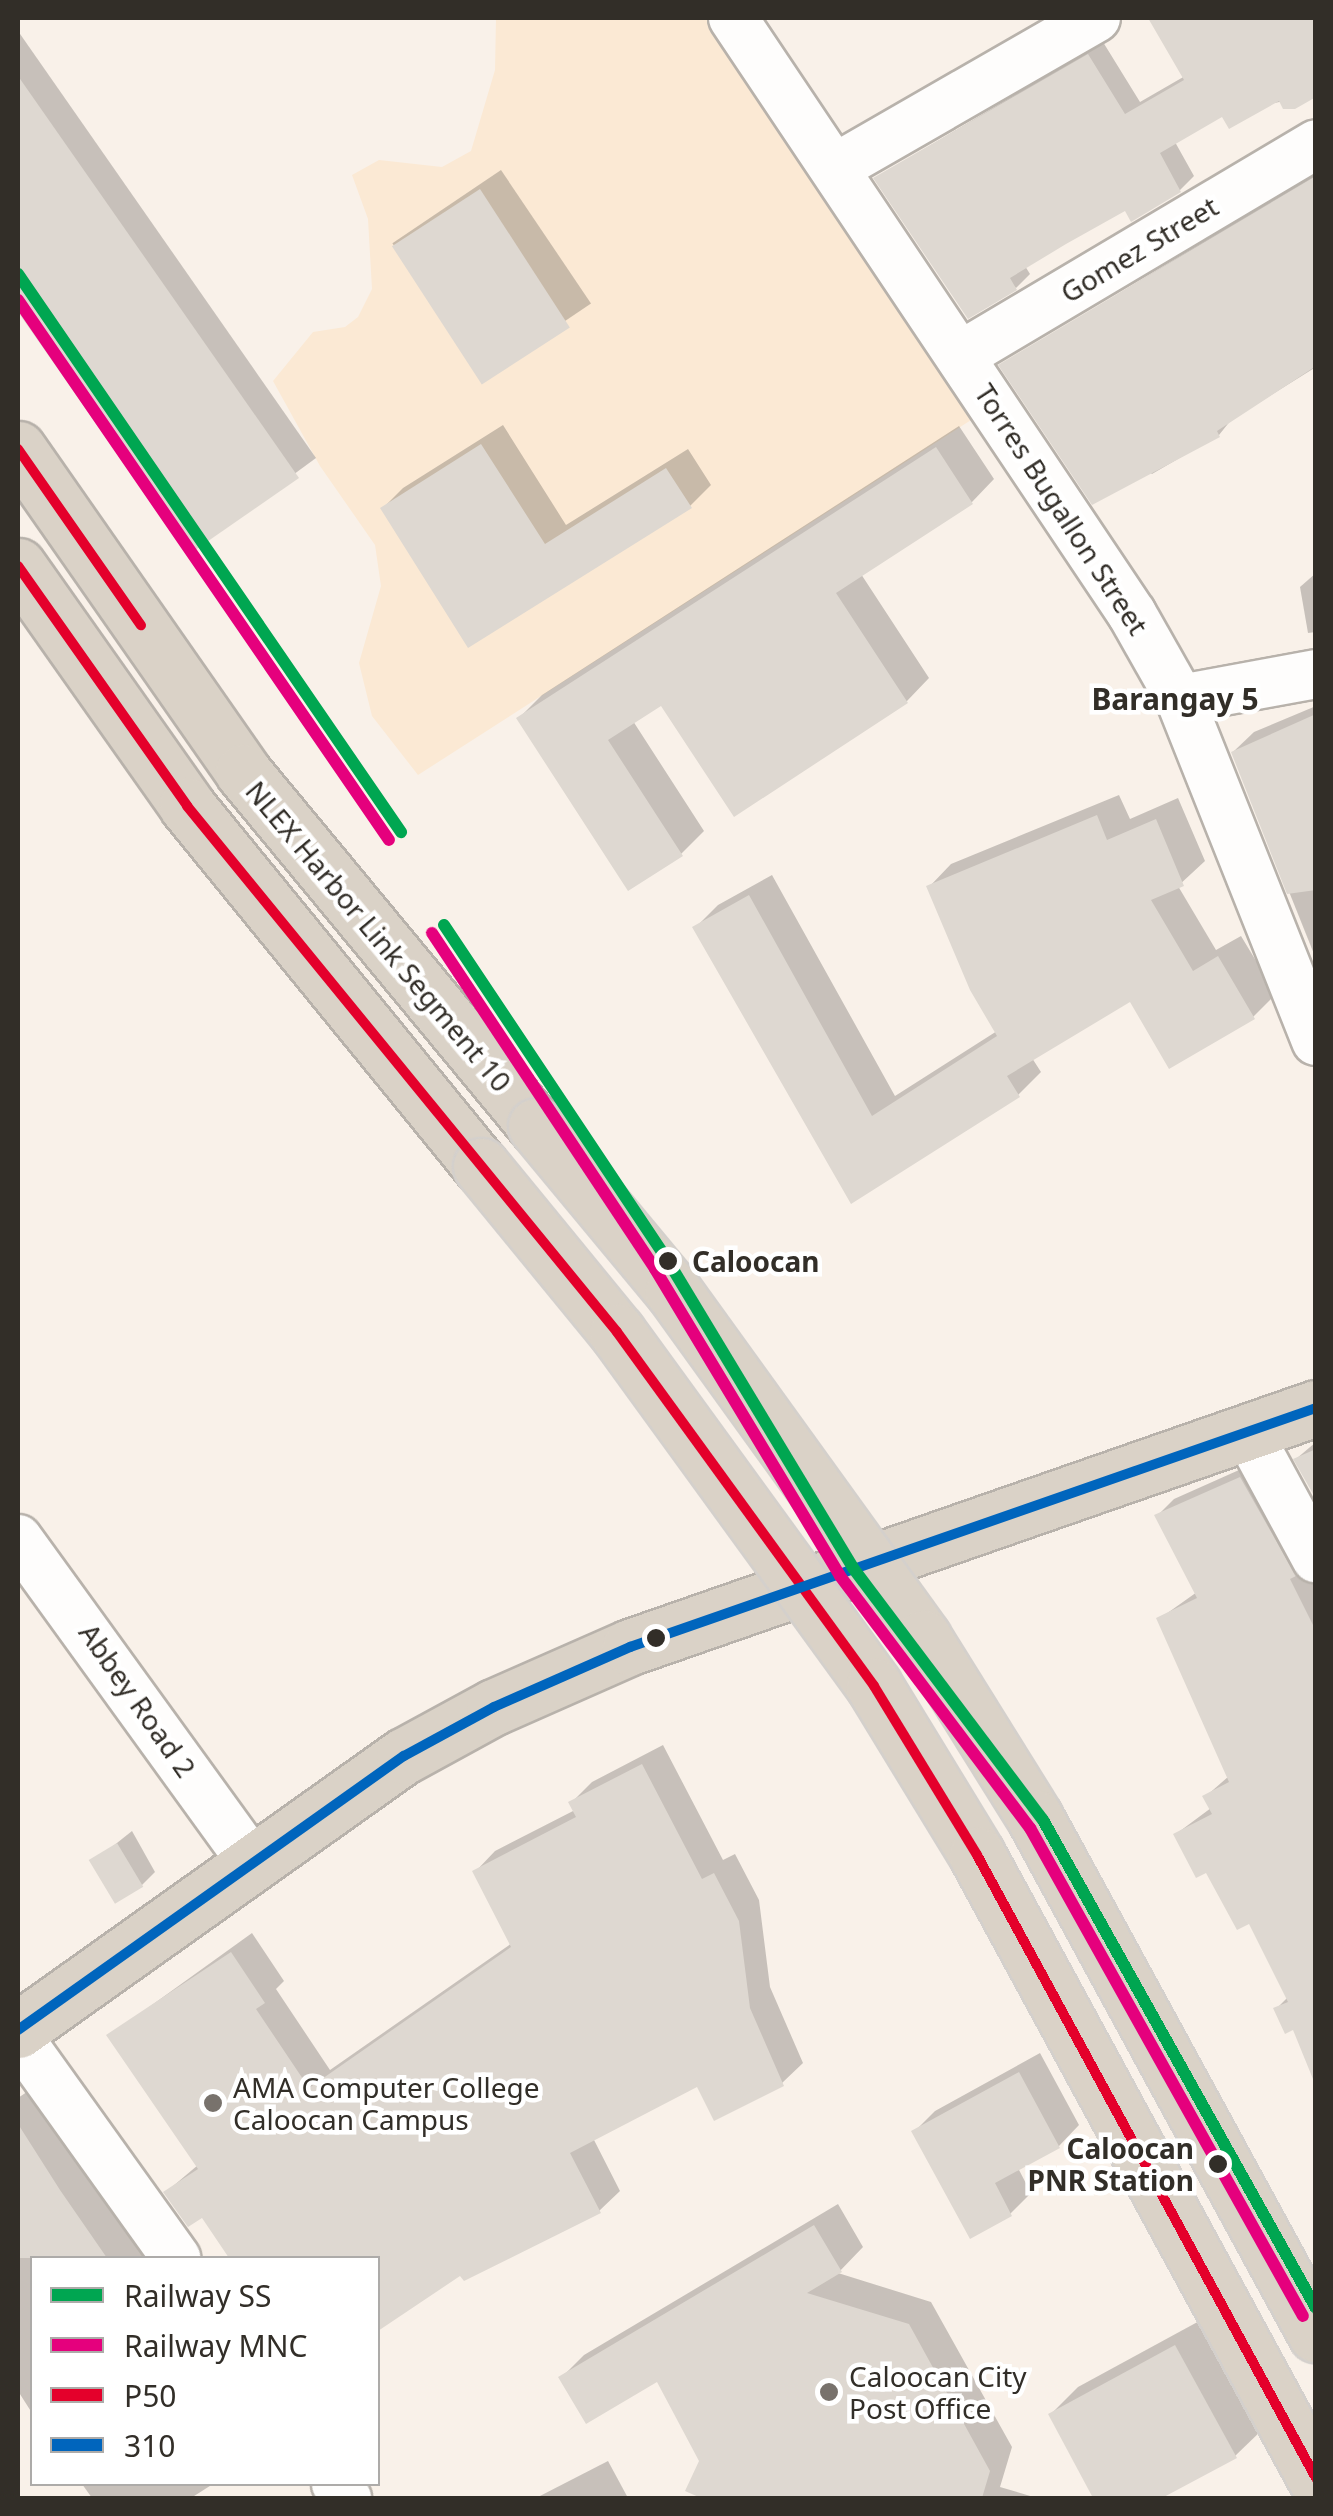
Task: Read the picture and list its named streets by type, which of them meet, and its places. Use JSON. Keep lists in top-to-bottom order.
{
  "streets": {
    "highway": ["NLEX Harbor Link Segment 10"],
    "street": ["Gomez Street", "Torres Bugallon Street", "Abbey Road 2"]
  },
  "crossings": [
    ["Gomez Street", "Torres Bugallon Street"]
  ],
  "districts": ["Barangay 5"],
  "places": [
    "Caloocan",
    "AMA Computer College Caloocan Campus",
    "Caloocan PNR Station",
    "Caloocan City Post Office"
  ],
  "lines": [
    "rail line SS",
    "rail line MNC",
    "transit line P50",
    "transit line 310"
  ],
  "legend": [
    "Railway SS",
    "Railway MNC",
    "P50",
    "310"
  ]
}
